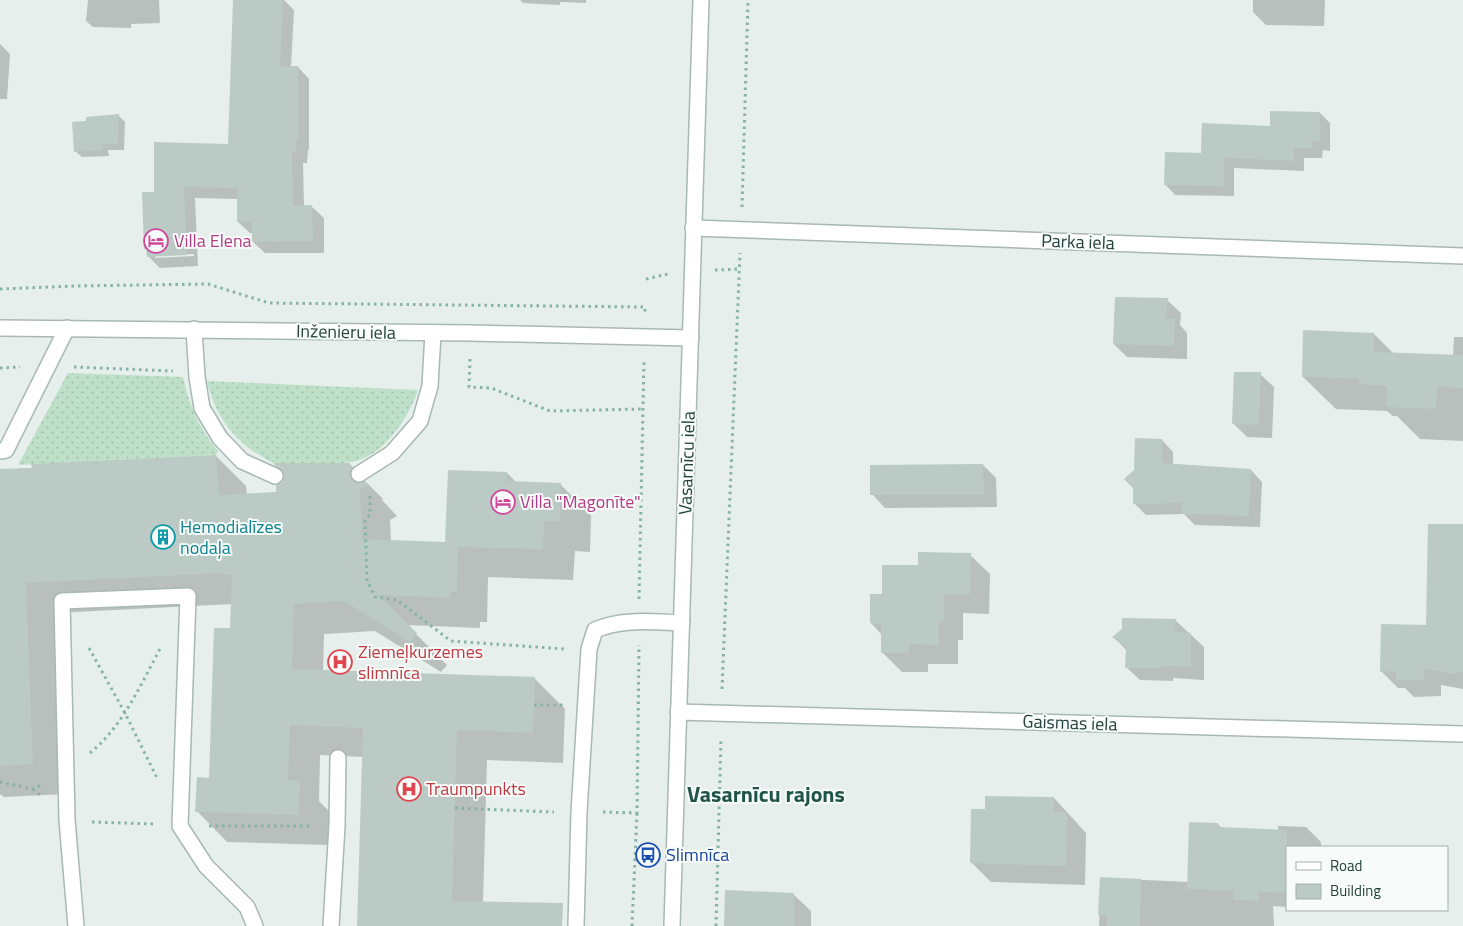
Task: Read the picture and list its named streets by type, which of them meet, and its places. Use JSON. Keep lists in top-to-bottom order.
{
  "streets": {
    "street": [
      "Parka iela",
      "Inženieru iela",
      "Vasarnīcu iela",
      "Gaismas iela"
    ]
  },
  "crossings": [
    ["Parka iela", "Vasarnīcu iela"],
    ["Inženieru iela", "Vasarnīcu iela"],
    ["Vasarnīcu iela", "Gaismas iela"]
  ],
  "districts": ["Vasarnīcu rajons"],
  "places": {
    "hotel": ["Villa Elena", "Villa \"Magonīte\""],
    "building": ["Hemodialīzes nodaļa"],
    "hospital": ["Ziemeļkurzemes slimnīca", "Traumpunkts"],
    "bus stop": ["Slimnīca"]
  },
  "legend": ["Road", "Building"]
}
